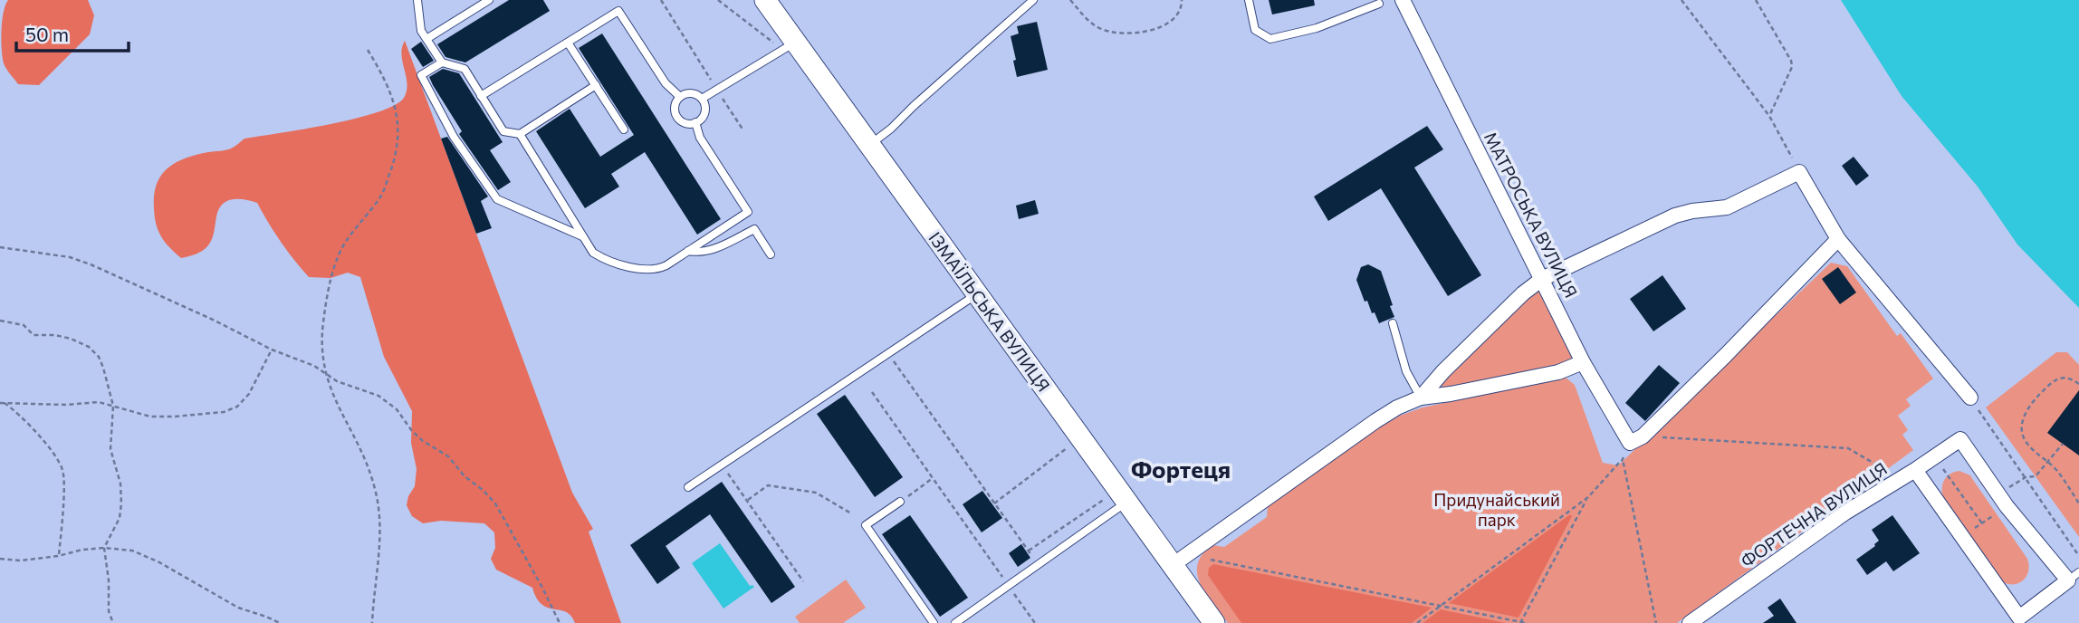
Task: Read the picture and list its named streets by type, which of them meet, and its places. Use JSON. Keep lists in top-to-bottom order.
{
  "streets": {
    "street": ["МАТРОСЬКА ВУЛИЦЯ", "ІЗМАЇЛЬСЬКА ВУЛИЦЯ", "ФОРТЕЧНА ВУЛИЦЯ"]
  },
  "districts": ["Фортеця"],
  "parks": ["Придунайський парк"],
  "scale_bar": "50 m"
}
